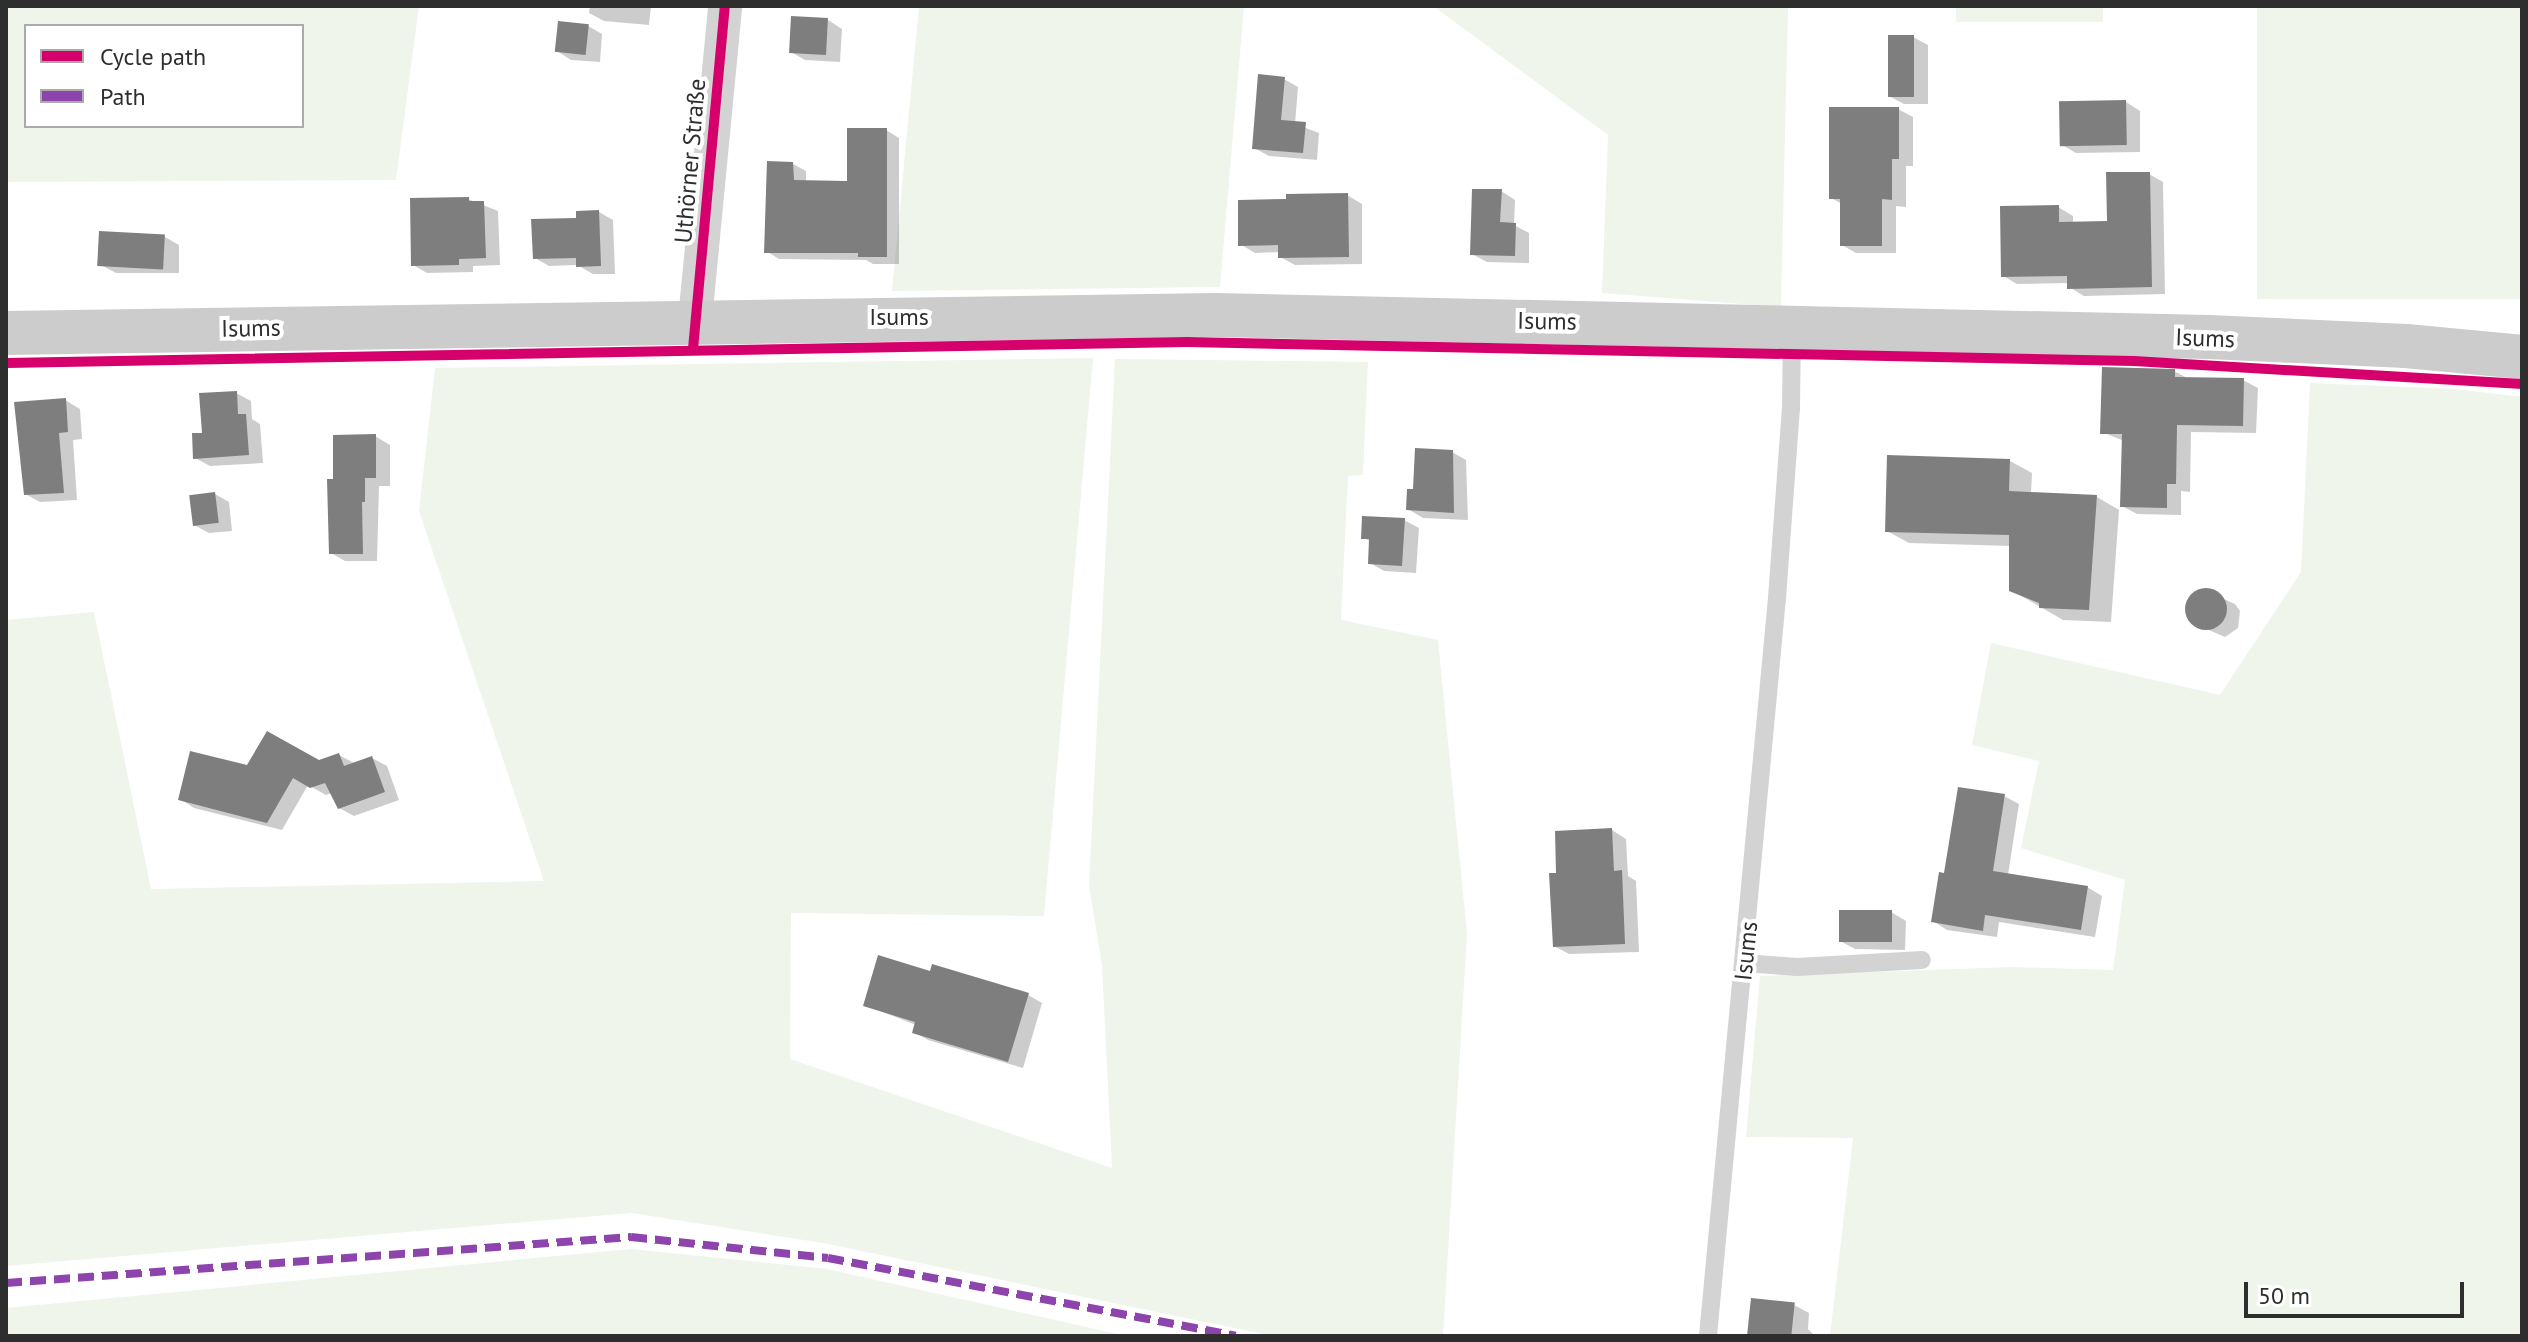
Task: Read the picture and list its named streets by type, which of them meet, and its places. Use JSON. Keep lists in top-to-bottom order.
{
  "streets": {
    "main road": ["Isums"],
    "street": ["Uthörner Straße"]
  },
  "crossings": [
    ["Uthörner Straße", "Isums"]
  ],
  "legend": ["Cycle path", "Path"],
  "scale_bar": "50 m"
}
